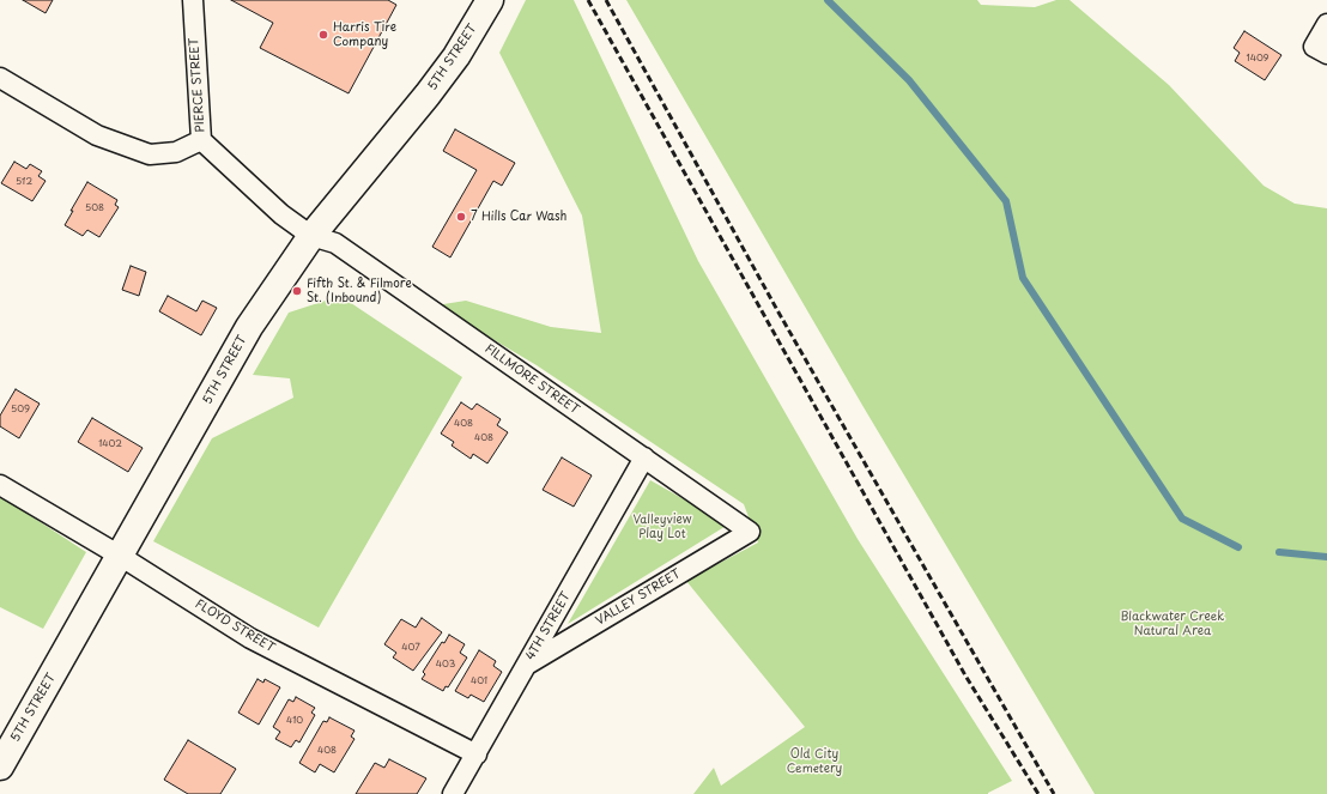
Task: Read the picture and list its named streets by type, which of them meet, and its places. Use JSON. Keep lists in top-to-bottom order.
{
  "streets": {
    "main road": ["5TH STREET"],
    "street": [
      "PIERCE STREET",
      "FILLMORE STREET",
      "VALLEY STREET",
      "FLOYD STREET",
      "4TH STREET"
    ]
  },
  "crossings": [
    ["5TH STREET", "PIERCE STREET"],
    ["5TH STREET", "FILLMORE STREET"],
    ["5TH STREET", "FLOYD STREET"],
    ["PIERCE STREET", "FILLMORE STREET"],
    ["FILLMORE STREET", "VALLEY STREET"],
    ["FILLMORE STREET", "4TH STREET"],
    ["VALLEY STREET", "4TH STREET"],
    ["FLOYD STREET", "4TH STREET"]
  ],
  "parks": ["Valleyview Play Lot", "Blackwater Creek Natural Area", "Old City Cemetery"],
  "places": ["Harris Tire Company", "7 Hills Car Wash", "Fifth St. & Filmore St. (Inbound)"],
  "house_numbers": [
    "1409",
    "512",
    "508",
    "509",
    "408",
    "408",
    "1402",
    "407",
    "403",
    "401",
    "410",
    "408"
  ]
}
